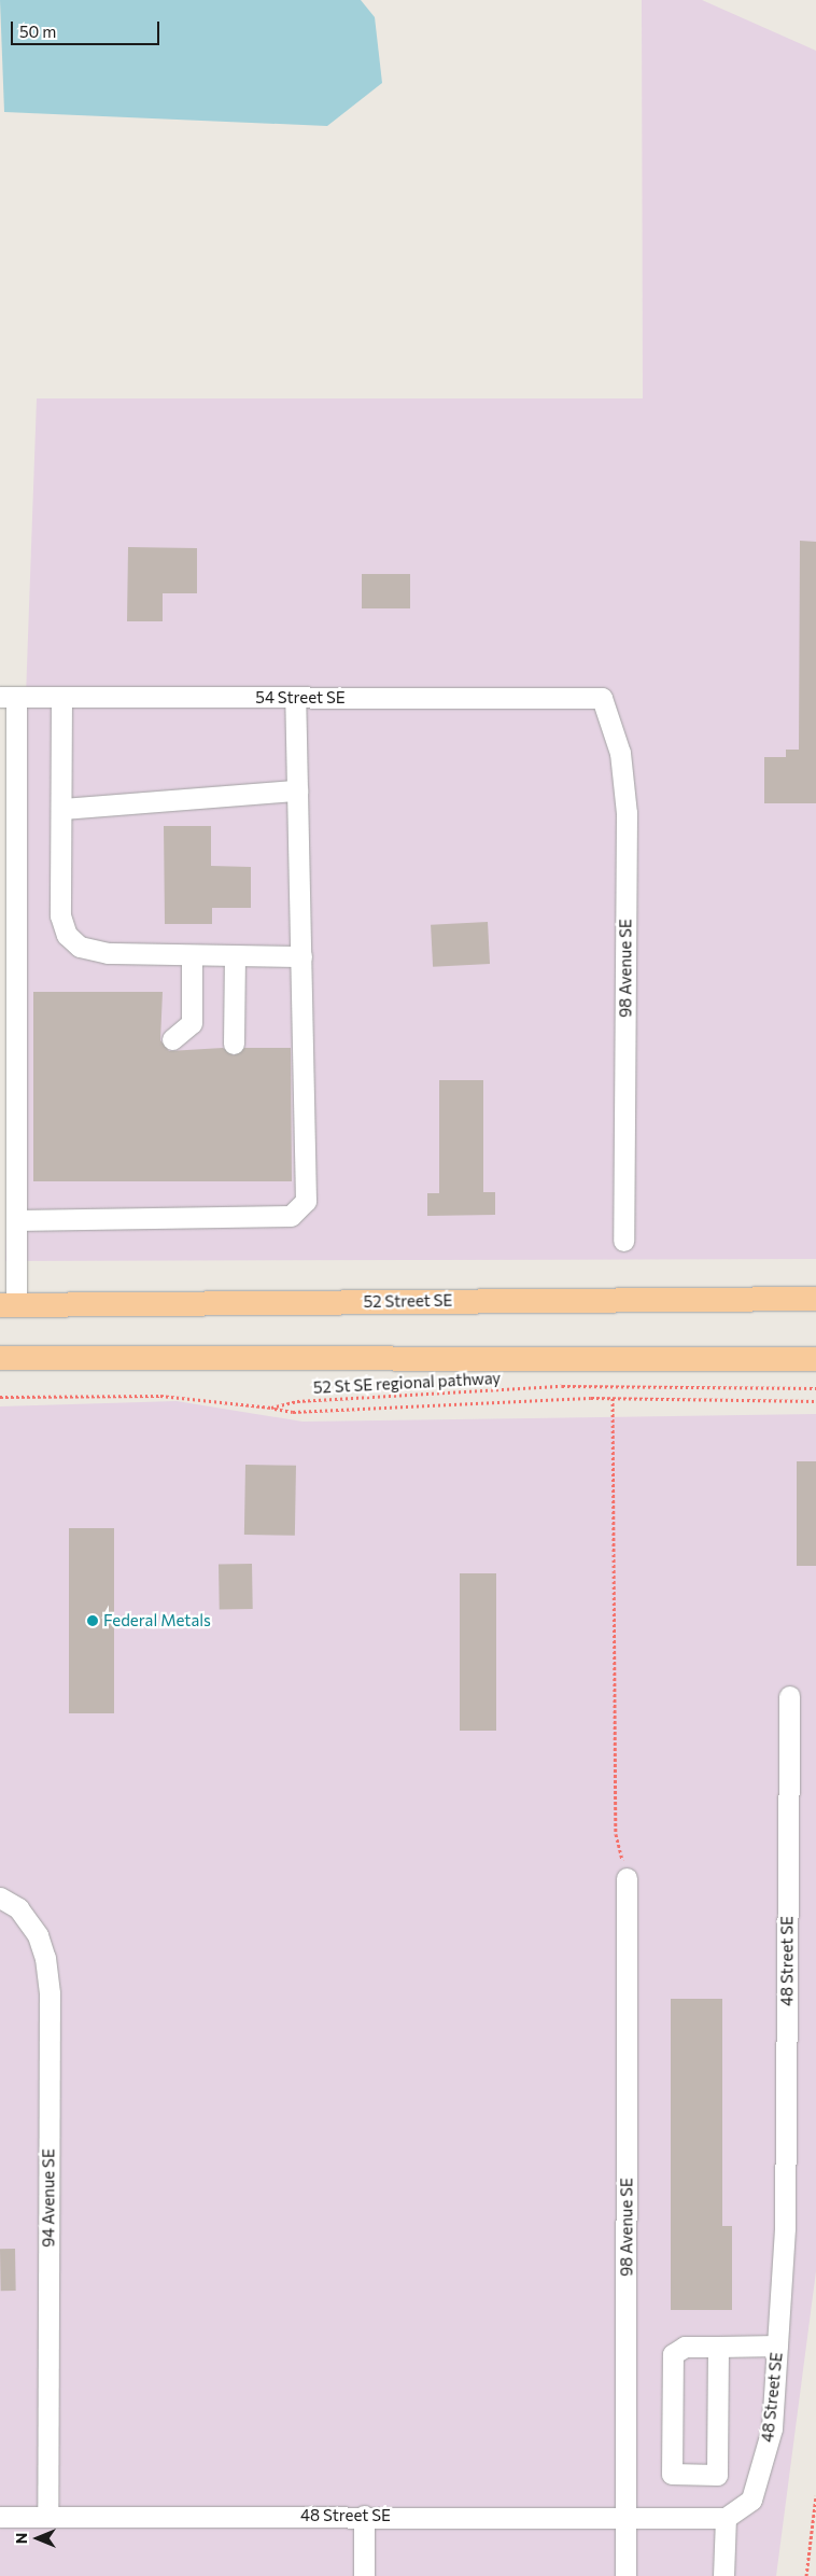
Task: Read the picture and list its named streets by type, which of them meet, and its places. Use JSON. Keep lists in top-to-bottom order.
{
  "streets": {
    "main road": ["52 Street SE"],
    "street": [
      "54 Street SE",
      "98 Avenue SE",
      "48 Street SE",
      "94 Avenue SE"
    ],
    "path": ["52 St SE regional pathway"]
  },
  "crossings": [
    ["54 Street SE", "98 Avenue SE"],
    ["98 Avenue SE", "48 Street SE"],
    ["48 Street SE", "94 Avenue SE"]
  ],
  "places": ["Federal Metals"],
  "scale_bar": "50 m",
  "north": "left"
}
